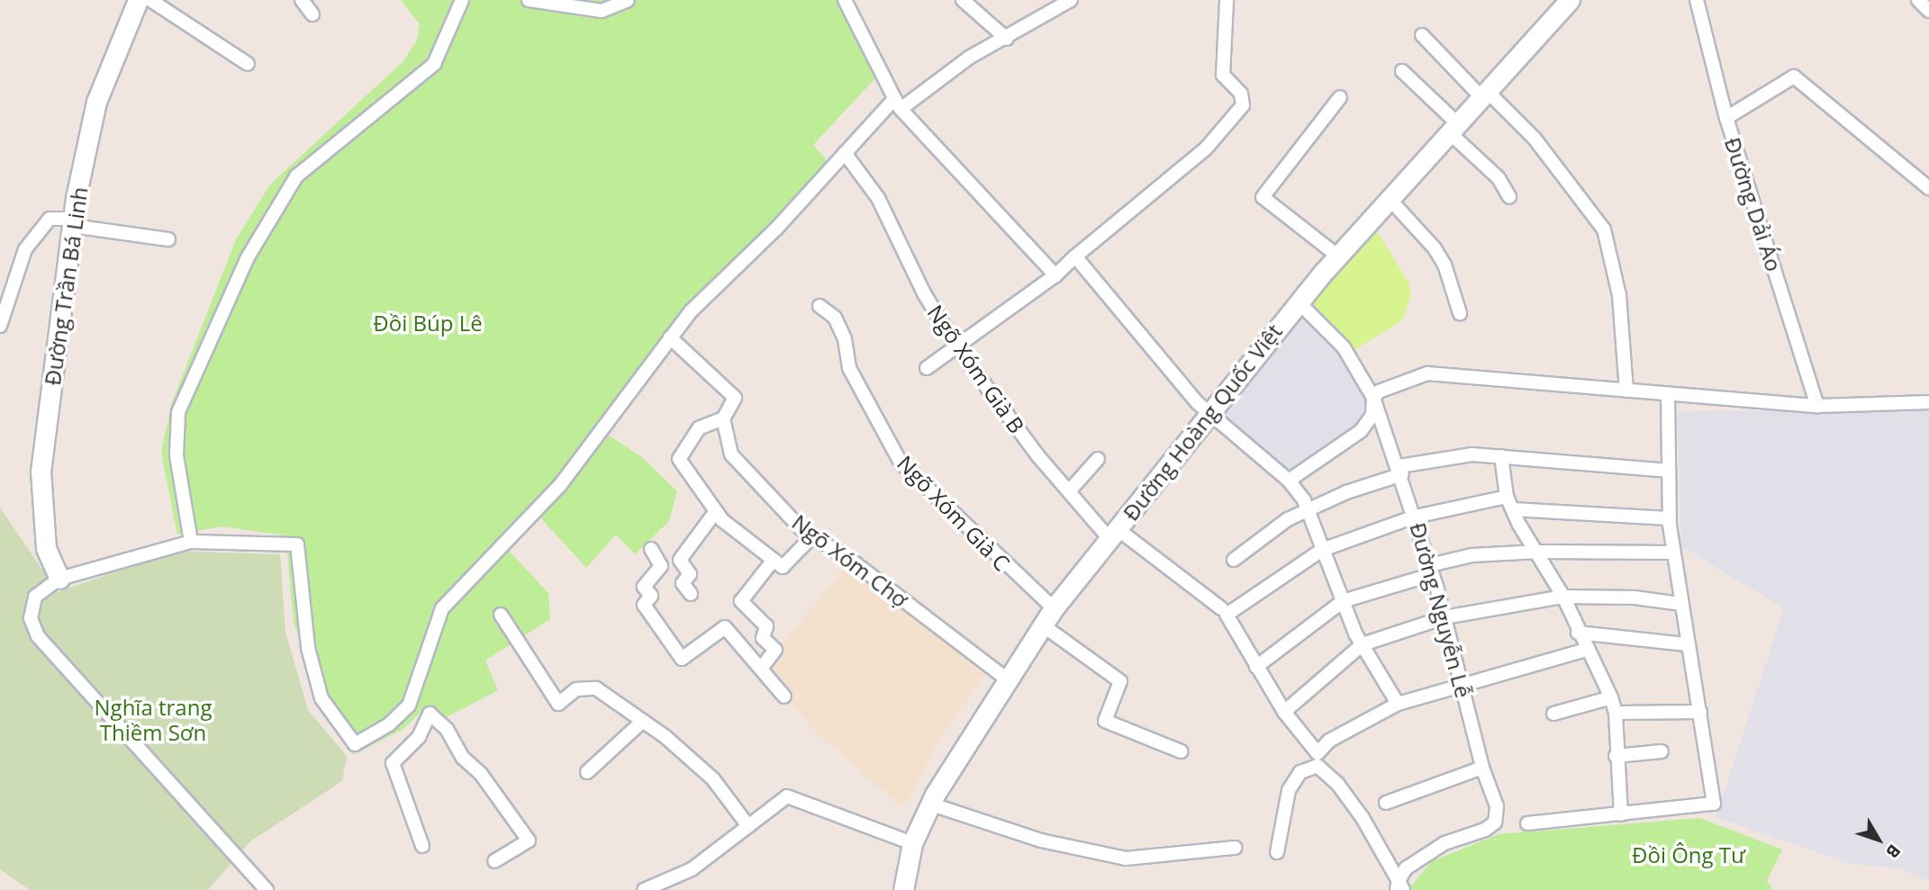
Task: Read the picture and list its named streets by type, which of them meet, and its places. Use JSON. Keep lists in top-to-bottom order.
{
  "streets": {
    "main road": ["Đường Trần Bá Linh", "Đường Hoàng Quốc Việt"],
    "street": [
      "Đường Dải Áo",
      "Ngõ Xóm Già B",
      "Ngõ Xóm Già C",
      "Ngõ Xóm Chợ",
      "Đường Nguyễn Lễ"
    ]
  },
  "crossings": [
    ["Ngõ Xóm Già B", "Đường Hoàng Quốc Việt"],
    ["Đường Hoàng Quốc Việt", "Ngõ Xóm Già C"],
    ["Đường Hoàng Quốc Việt", "Ngõ Xóm Chợ"],
    ["Đường Hoàng Quốc Việt", "Đường Nguyễn Lễ"]
  ],
  "parks": ["Đồi Búp Lê", "Nghĩa trang Thiềm Sơn", "Đồi Ông Tư"],
  "north": "bottom right"
}
